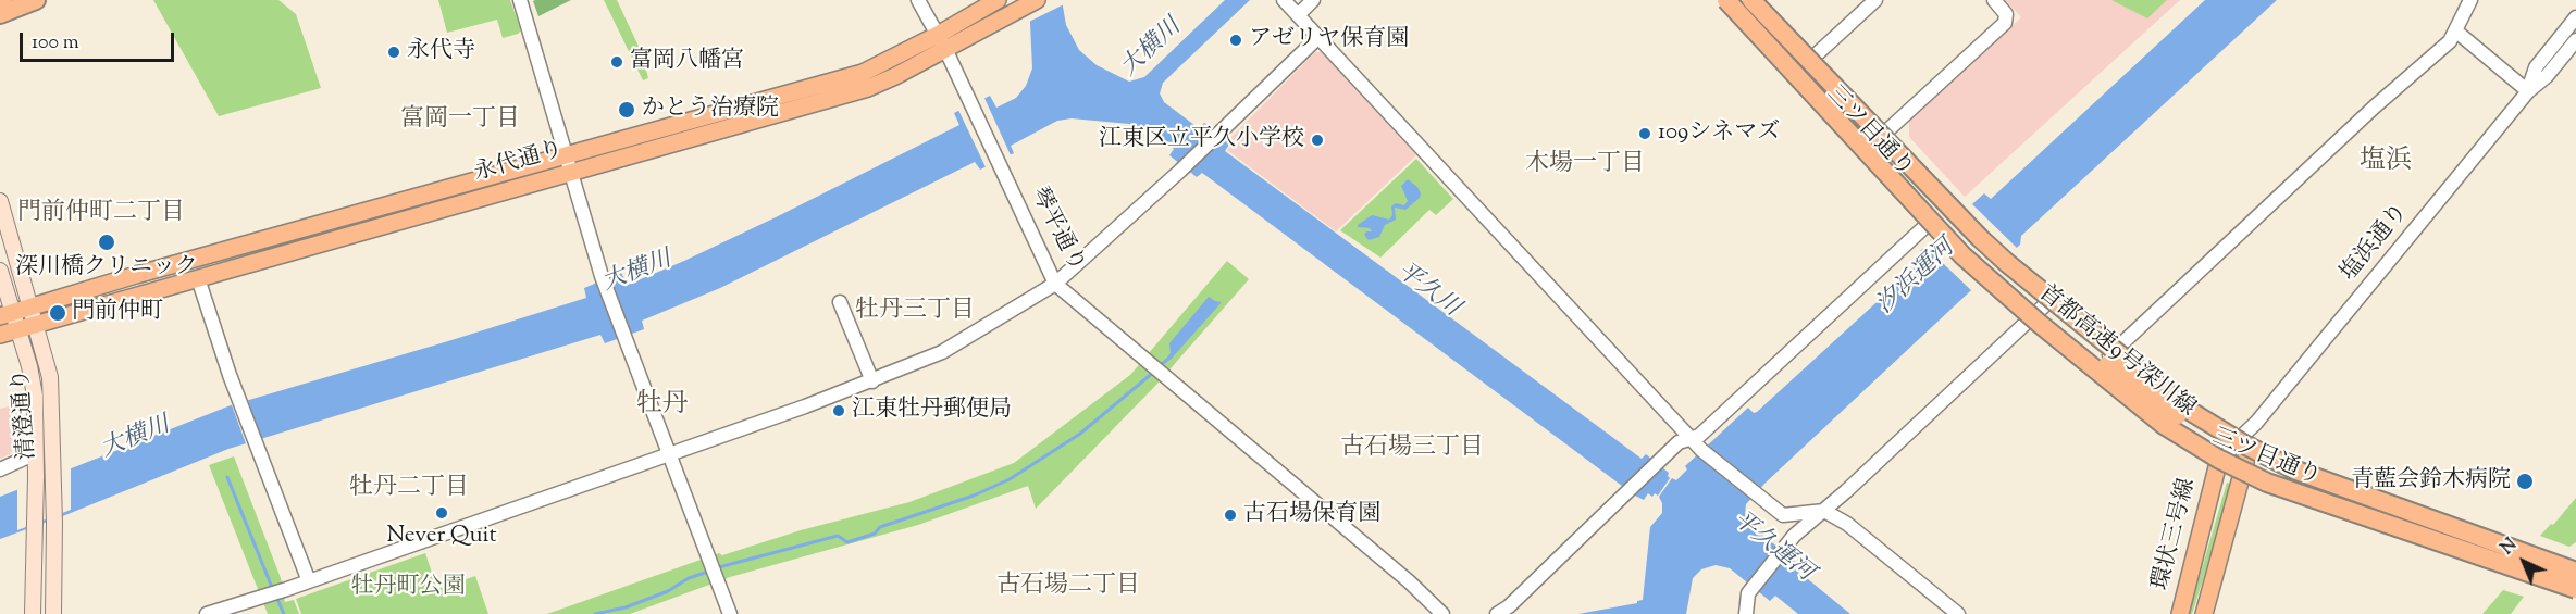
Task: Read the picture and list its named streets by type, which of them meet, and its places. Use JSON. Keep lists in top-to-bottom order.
{
  "streets": {
    "highway": ["首都高速9号深川線"],
    "main road": [
      "三ツ目通り",
      "永代通り",
      "清澄通り",
      "環状三号線"
    ],
    "street": ["琴平通り", "塩浜通り"]
  },
  "crossings": [
    ["三ツ目通り", "塩浜通り"],
    ["三ツ目通り", "首都高速9号深川線"],
    ["三ツ目通り", "環状三号線"],
    ["永代通り", "琴平通り"],
    ["永代通り", "清澄通り"],
    ["塩浜通り", "環状三号線"]
  ],
  "districts": [
    "富岡一丁目",
    "塩浜",
    "木場一丁目",
    "門前仲町二丁目",
    "牡丹三丁目",
    "牡丹",
    "古石場三丁目",
    "牡丹二丁目",
    "古石場二丁目"
  ],
  "water": [
    "大横川",
    "汐浜運河",
    "平久川",
    "平久運河"
  ],
  "parks": ["牡丹町公園"],
  "places": [
    "アゼリヤ保育園",
    "永代寺",
    "富岡八幡宮",
    "かとう治療院",
    "109シネマズ",
    "江東区立平久小学校",
    "深川橋クリニック",
    "門前仲町",
    "江東牡丹郵便局",
    "青藍会鈴木病院",
    "Never Quit",
    "古石場保育園"
  ],
  "scale_bar": "100 m",
  "north": "top left"
}
